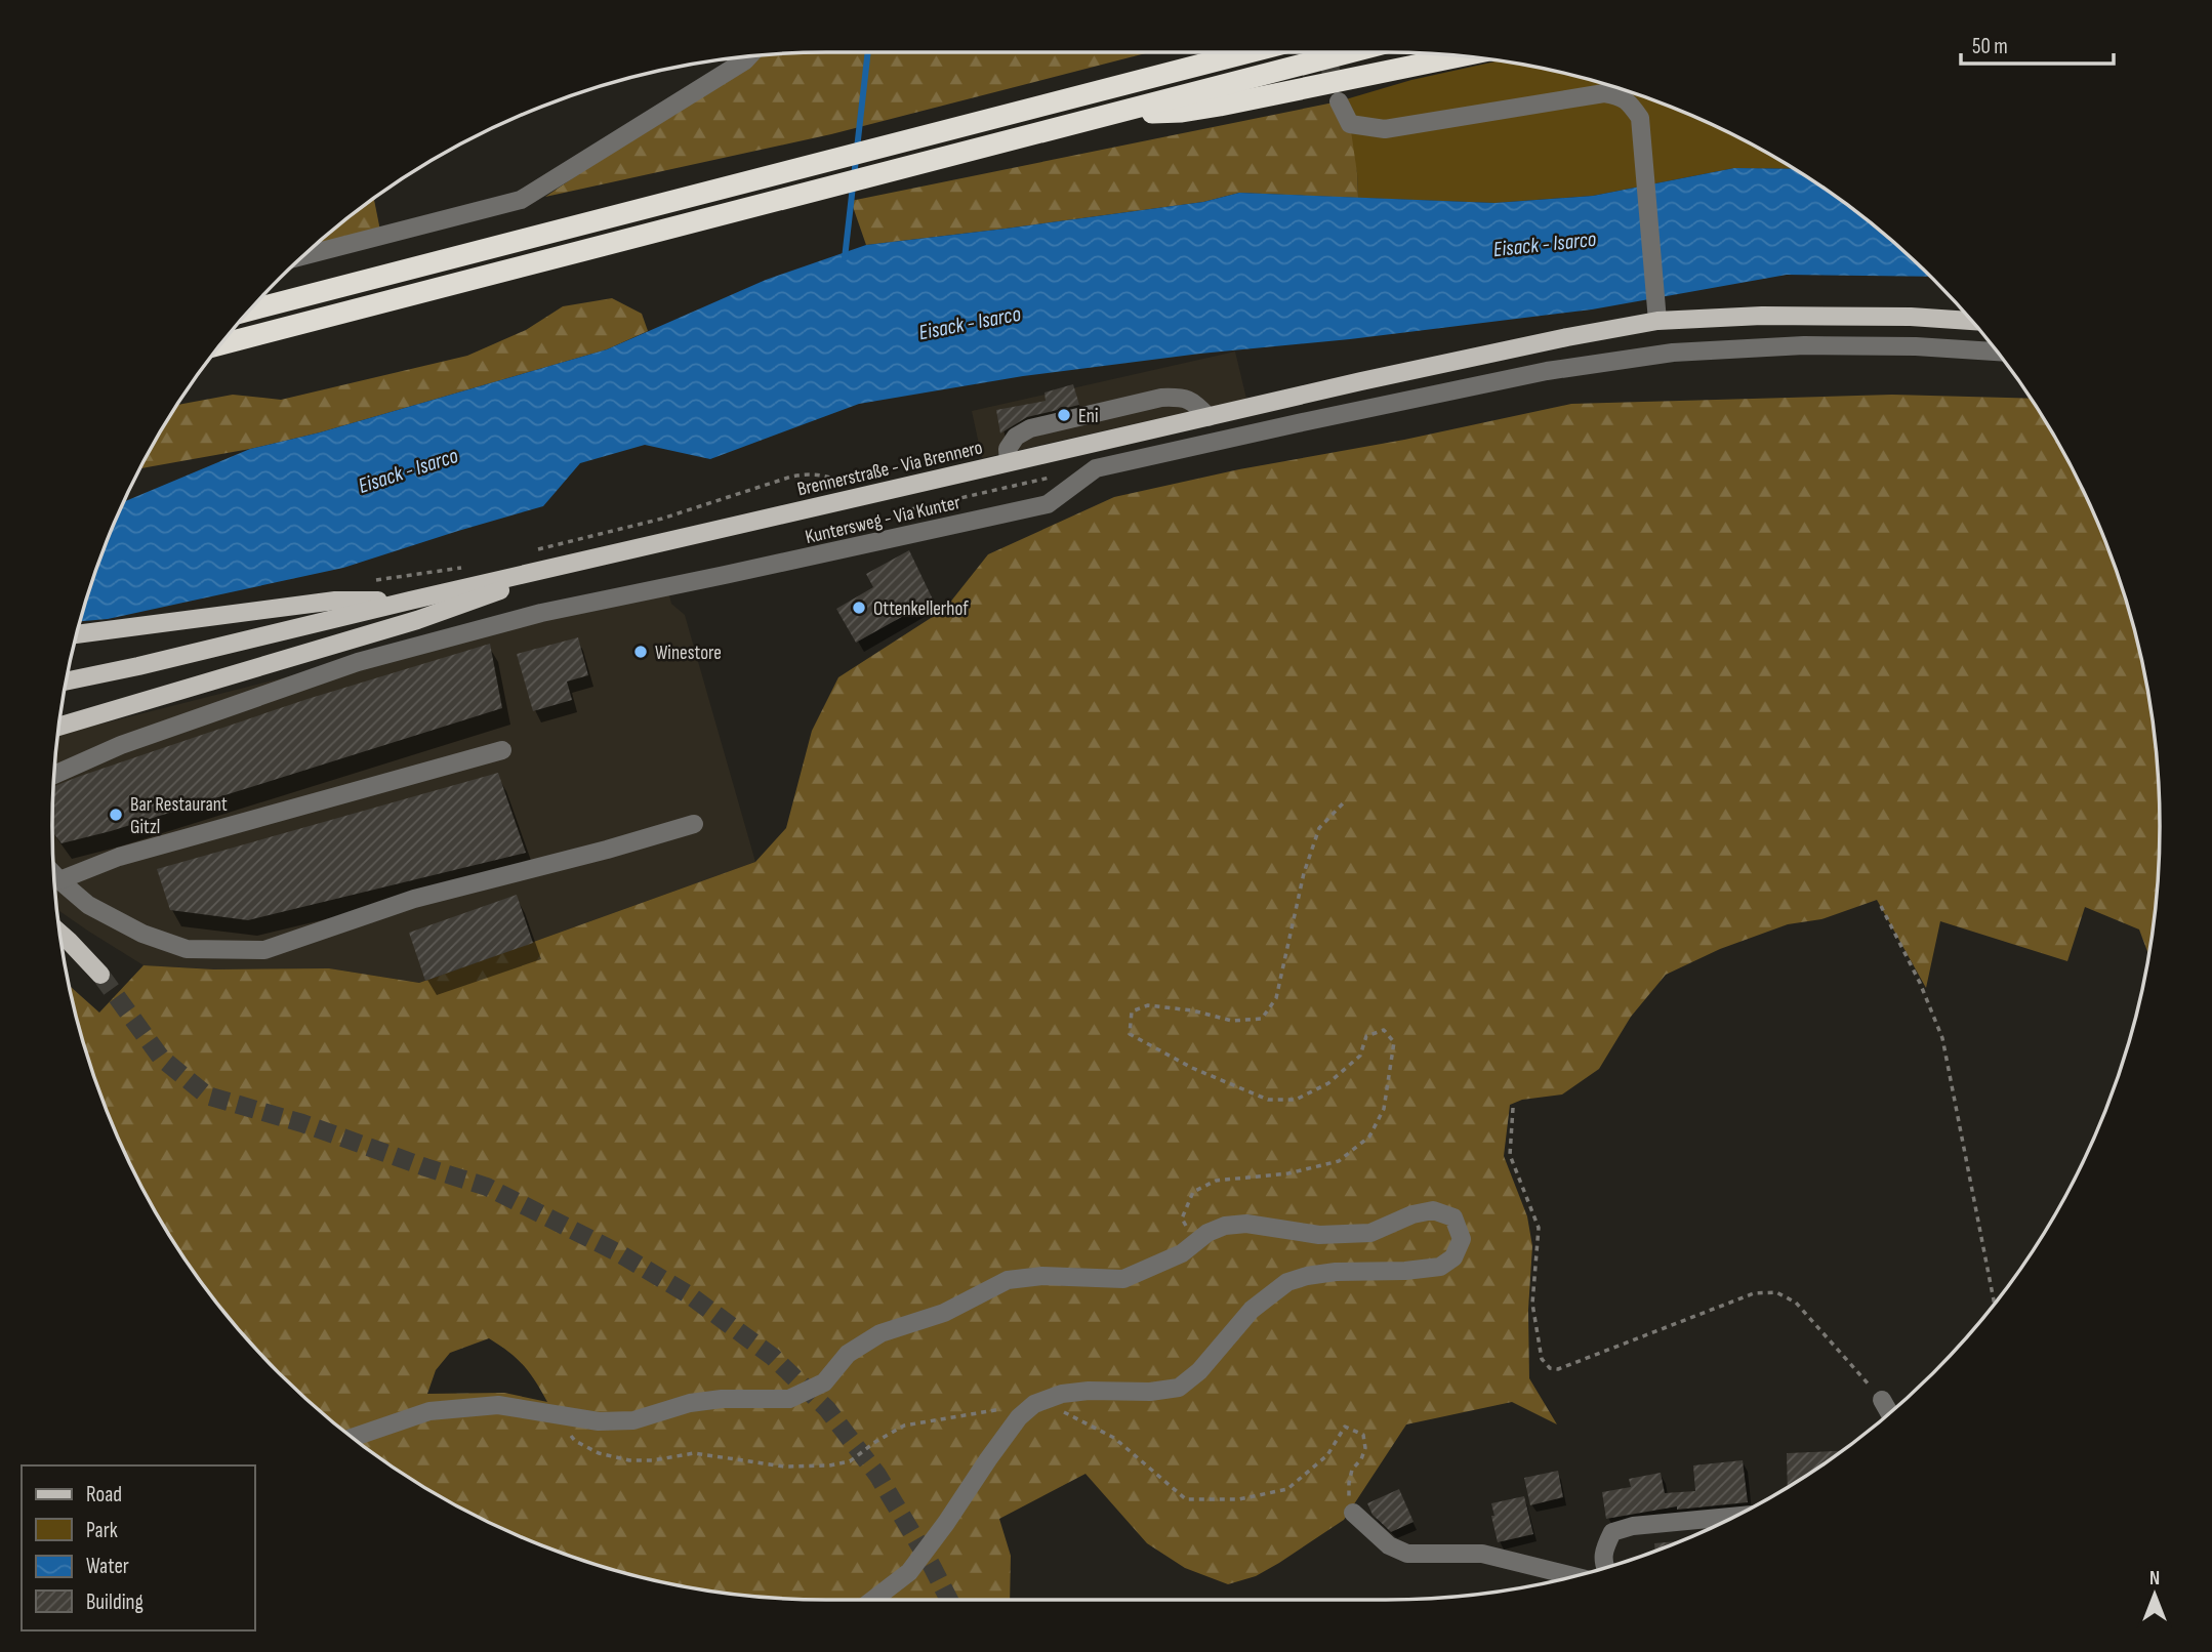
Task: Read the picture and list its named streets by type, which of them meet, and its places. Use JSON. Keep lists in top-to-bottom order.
{
  "streets": {
    "main road": ["Brennerstraße - Via Brennero"],
    "street": ["Kuntersweg - Via Kunter"]
  },
  "water": ["Eisack - Isarco"],
  "places": [
    "Eni",
    "Ottenkellerhof",
    "Winestore",
    "Bar Restaurant Gitzl"
  ],
  "legend": [
    "Road",
    "Park",
    "Water",
    "Building"
  ],
  "scale_bar": "50 m",
  "north": "top"
}
